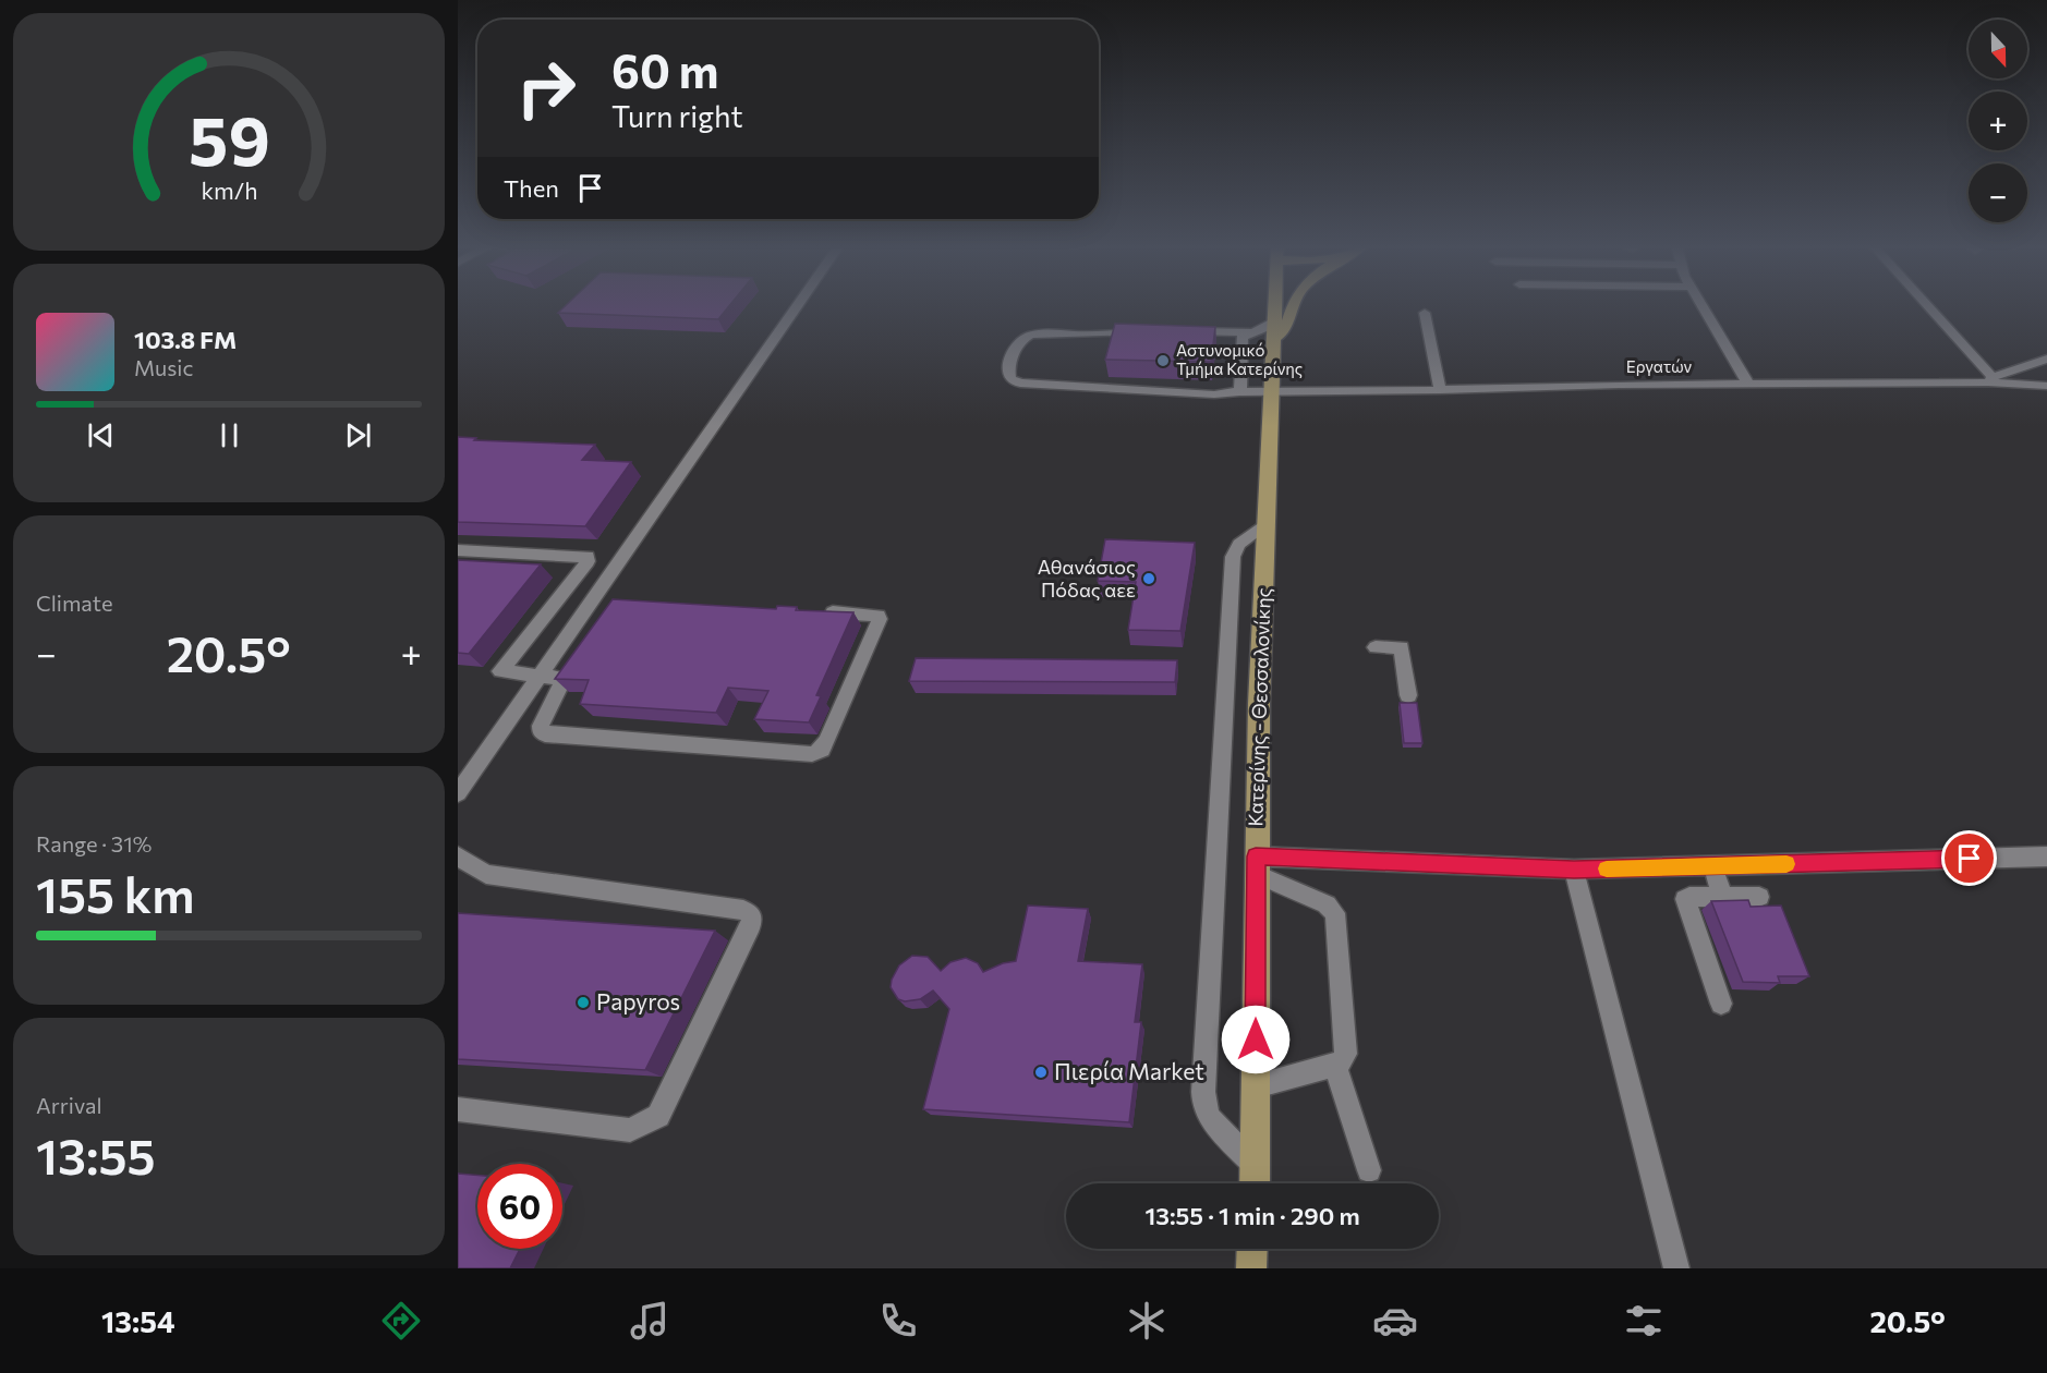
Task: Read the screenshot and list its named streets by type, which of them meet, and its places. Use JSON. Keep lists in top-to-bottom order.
{
  "streets": {
    "main road": ["Κατερίνης - Θεσσαλονίκης"],
    "street": ["Εργατών"]
  },
  "crossings": [
    ["Εργατών", "Κατερίνης - Θεσσαλονίκης"]
  ],
  "places": [
    "Αστυνομικό Τμήμα Κατερίνης",
    "Αθανάσιος Πόδας αεε",
    "Papyros",
    "Πιερία Market"
  ],
  "north": "bottom",
  "page": {
    "map_buttons": ["+", "−"],
    "turn": ["60 m", "Turn right"],
    "then": "Then",
    "song": ["103.8 FM", "Music"],
    "tile": [
      "Climate",
      ["Range · 31%", "155 km"],
      ["Arrival", "13:55"]
    ],
    "heat": ["−", "20.5°", "+"],
    "limit": "60",
    "trip": "13:55 · 1 min · 290 m",
    "tabs": ["13:54", "20.5°"],
    "gauge": ["59", "km/h"]
  }
}
